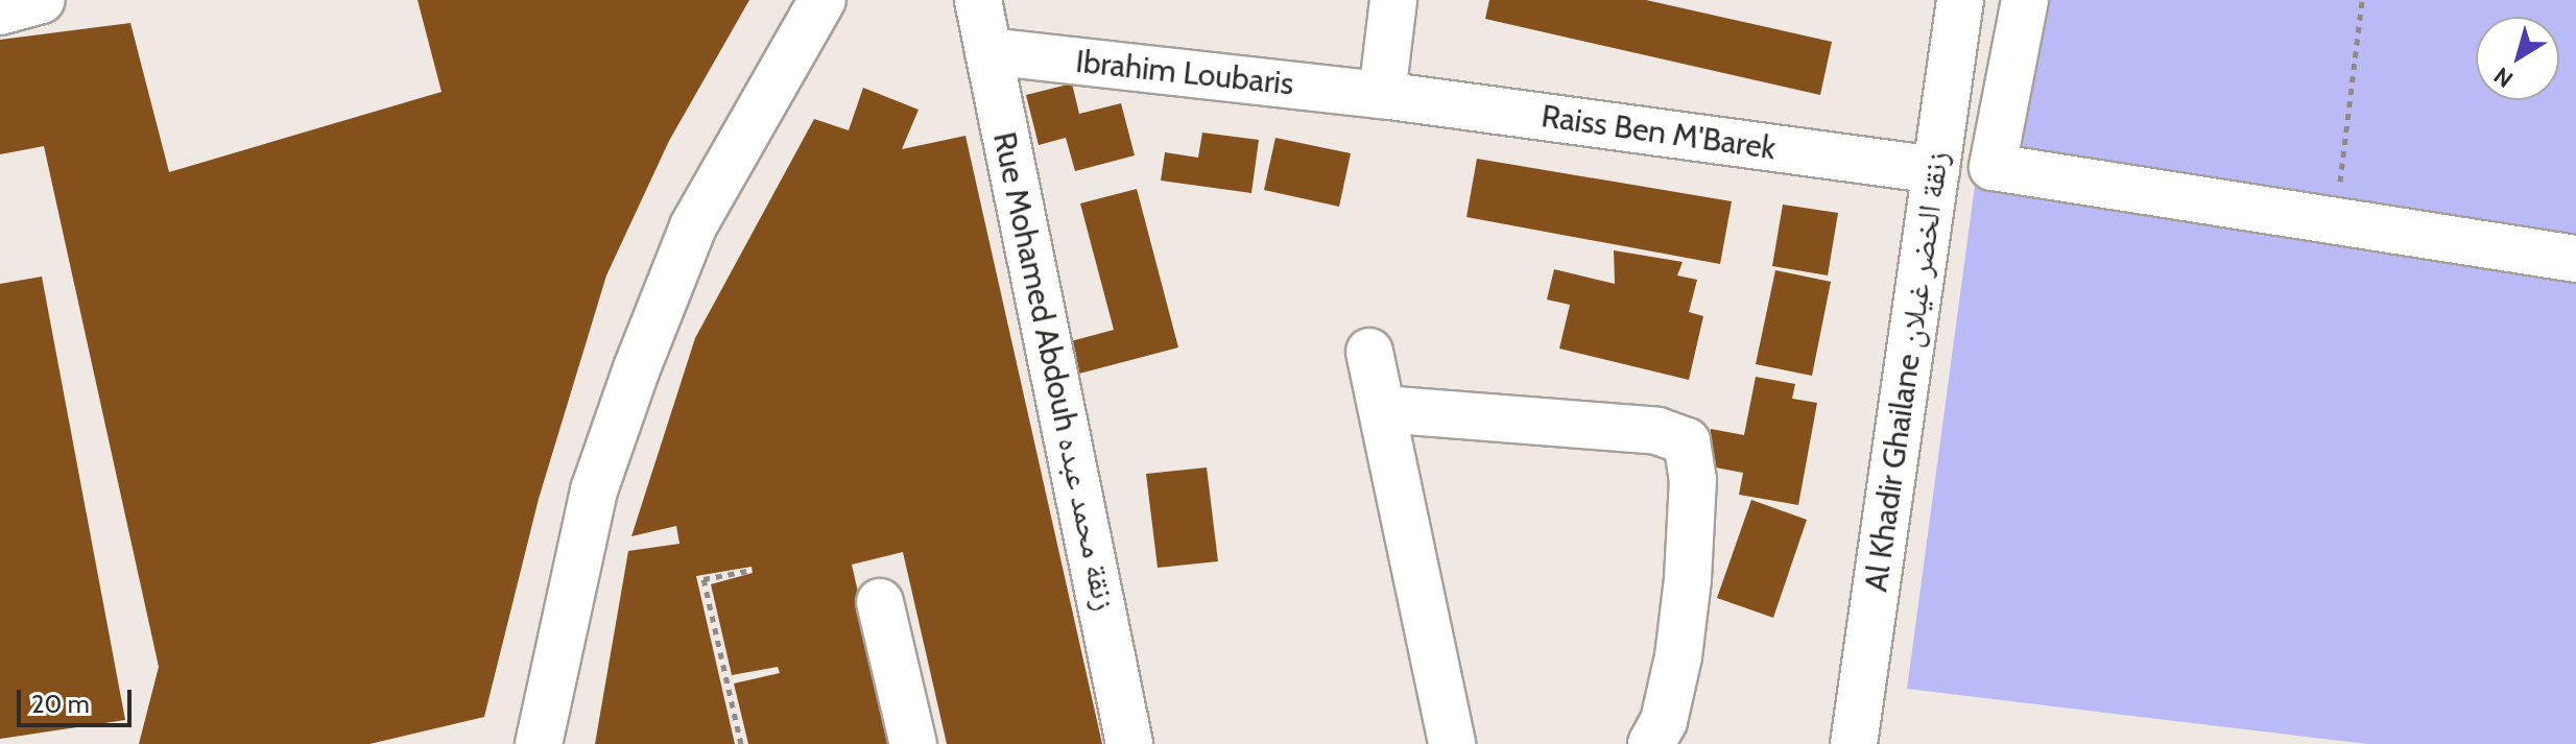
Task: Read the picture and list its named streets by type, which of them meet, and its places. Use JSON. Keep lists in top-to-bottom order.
{
  "streets": {
    "street": [
      "Ibrahim Loubaris",
      "Raiss Ben M'Barek",
      "Rue Mohamed Abdouh زنقة محمد عبده",
      "Al Khadir Ghailane زنقة الخضر غيلان"
    ]
  },
  "crossings": [
    ["Ibrahim Loubaris", "Raiss Ben M'Barek"],
    ["Ibrahim Loubaris", "Rue Mohamed Abdouh زنقة محمد عبده"],
    ["Raiss Ben M'Barek", "Al Khadir Ghailane زنقة الخضر غيلان"]
  ],
  "scale_bar": "20 m",
  "north": "bottom left"
}
